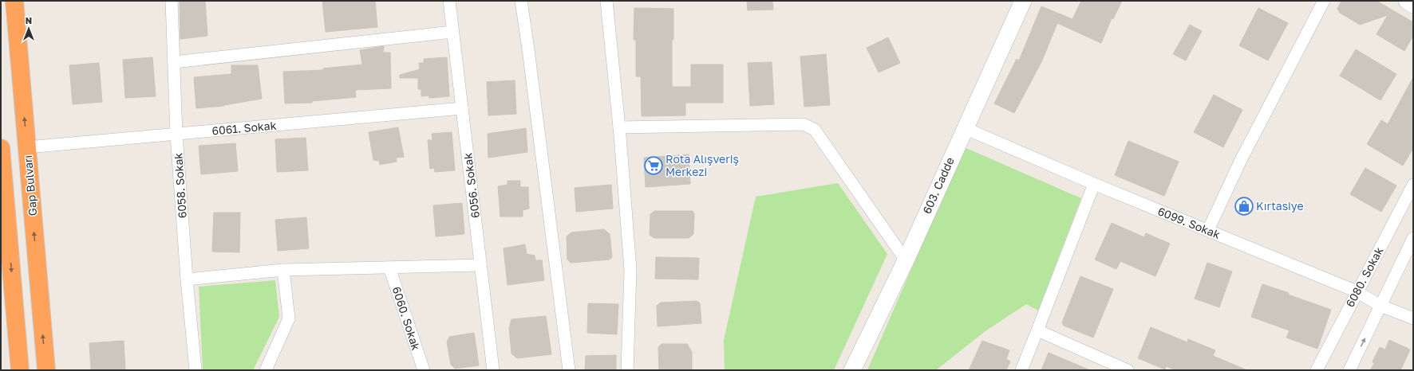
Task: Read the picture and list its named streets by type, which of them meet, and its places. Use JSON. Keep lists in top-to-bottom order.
{
  "streets": {
    "highway": ["Gap Bulvarı"],
    "street": [
      "6061. Sokak",
      "6058. Sokak",
      "6056. Sokak",
      "603. Cadde",
      "6099. Sokak",
      "6080. Sokak",
      "6060. Sokak"
    ]
  },
  "crossings": [
    ["6061. Sokak", "Gap Bulvarı"],
    ["6061. Sokak", "6058. Sokak"],
    ["6061. Sokak", "6056. Sokak"],
    ["603. Cadde", "6099. Sokak"],
    ["6099. Sokak", "6080. Sokak"]
  ],
  "places": {
    "supermarket": ["Rota Alışveriş Merkezi"],
    "shop": ["Kırtasiye"]
  },
  "north": "top"
}
